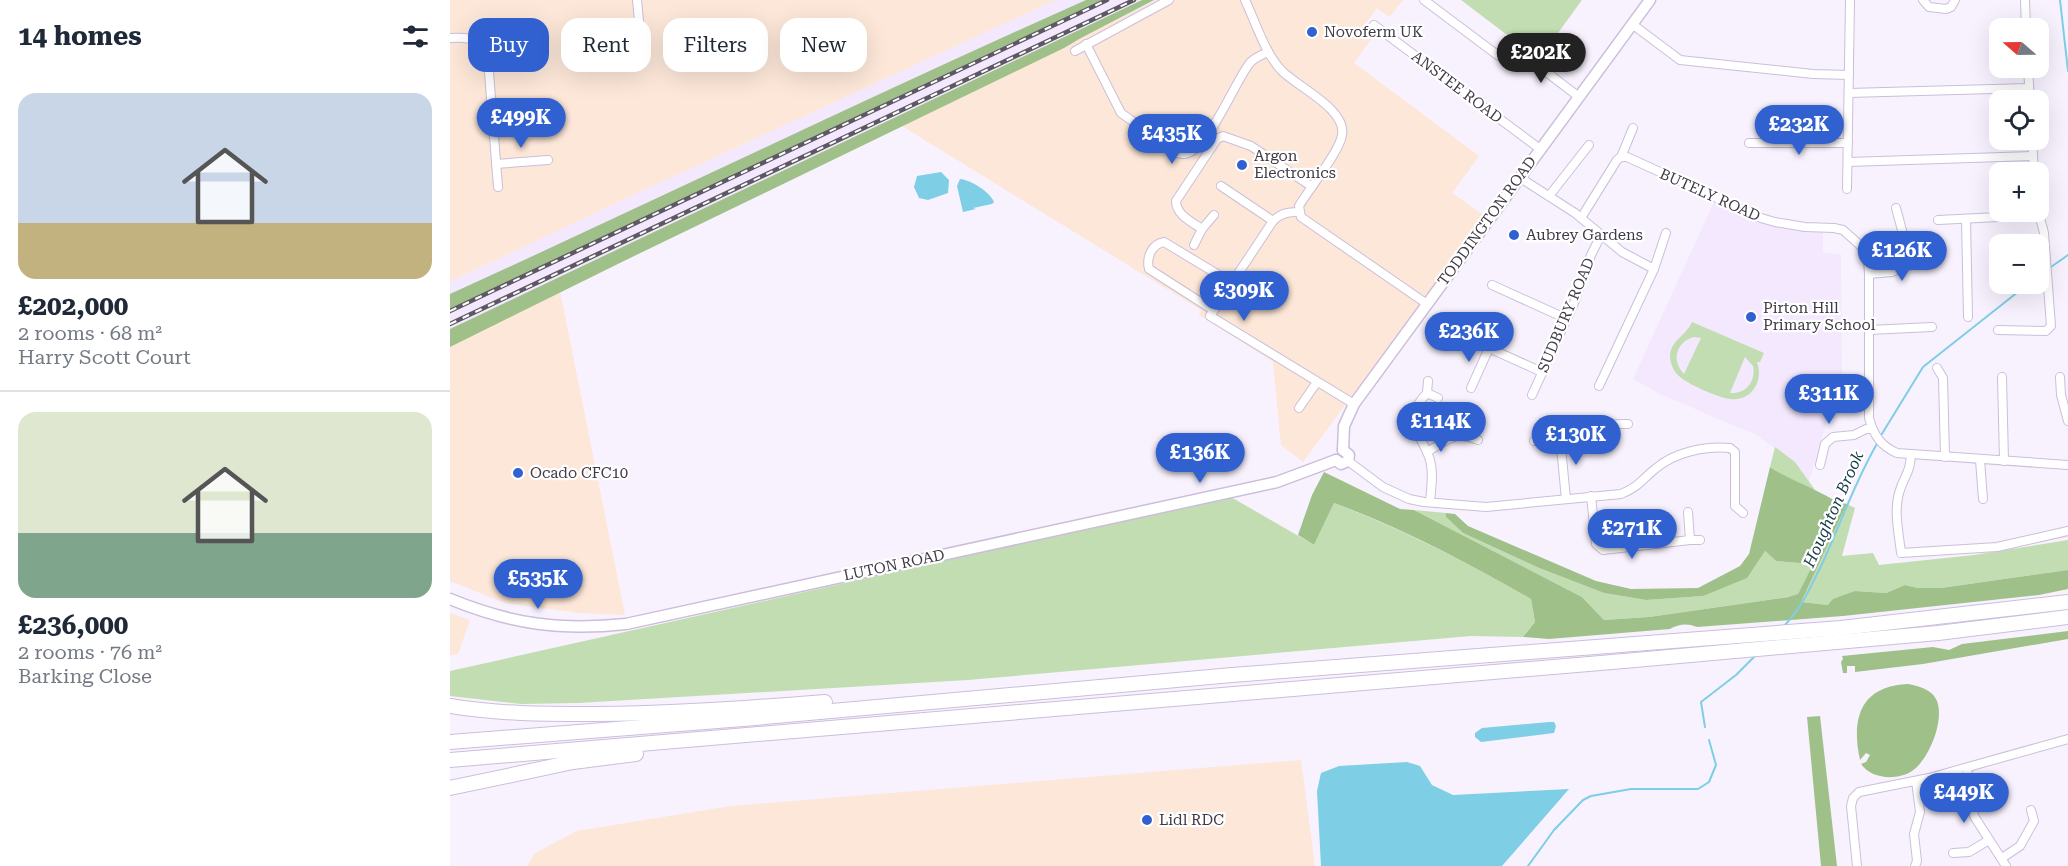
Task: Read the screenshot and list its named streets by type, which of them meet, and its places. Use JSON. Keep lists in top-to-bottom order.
{
  "streets": {
    "main road": ["TODDINGTON ROAD", "LUTON ROAD"],
    "street": ["ANSTEE ROAD", "BUTELY ROAD", "SUDBURY ROAD"]
  },
  "crossings": [
    ["ANSTEE ROAD", "TODDINGTON ROAD"],
    ["TODDINGTON ROAD", "LUTON ROAD"]
  ],
  "water": ["Houghton Brook"],
  "places": [
    "Novoferm UK",
    "Argon Electronics",
    "Aubrey Gardens",
    "Pirton Hill Primary School",
    "Ocado CFC10",
    "Lidl RDC"
  ],
  "north": "left",
  "page": {
    "heading": "14 homes",
    "map_buttons": ["+", "−"],
    "chip": [
      "Buy",
      "Rent",
      "Filters",
      "New"
    ],
    "price": [
      "£202K",
      "£499K",
      "£232K",
      "£435K",
      "£126K",
      "£309K",
      "£236K",
      "£311K",
      "£114K",
      "£130K",
      "£136K",
      "£271K",
      "£535K",
      "£449K"
    ],
    "list": [
      {
        "name": "£202,000",
        "note": "2 rooms · 68 m² · Harry Scott Court"
      },
      {
        "name": "£236,000",
        "note": "2 rooms · 76 m² · Barking Close"
      }
    ]
  }
}
